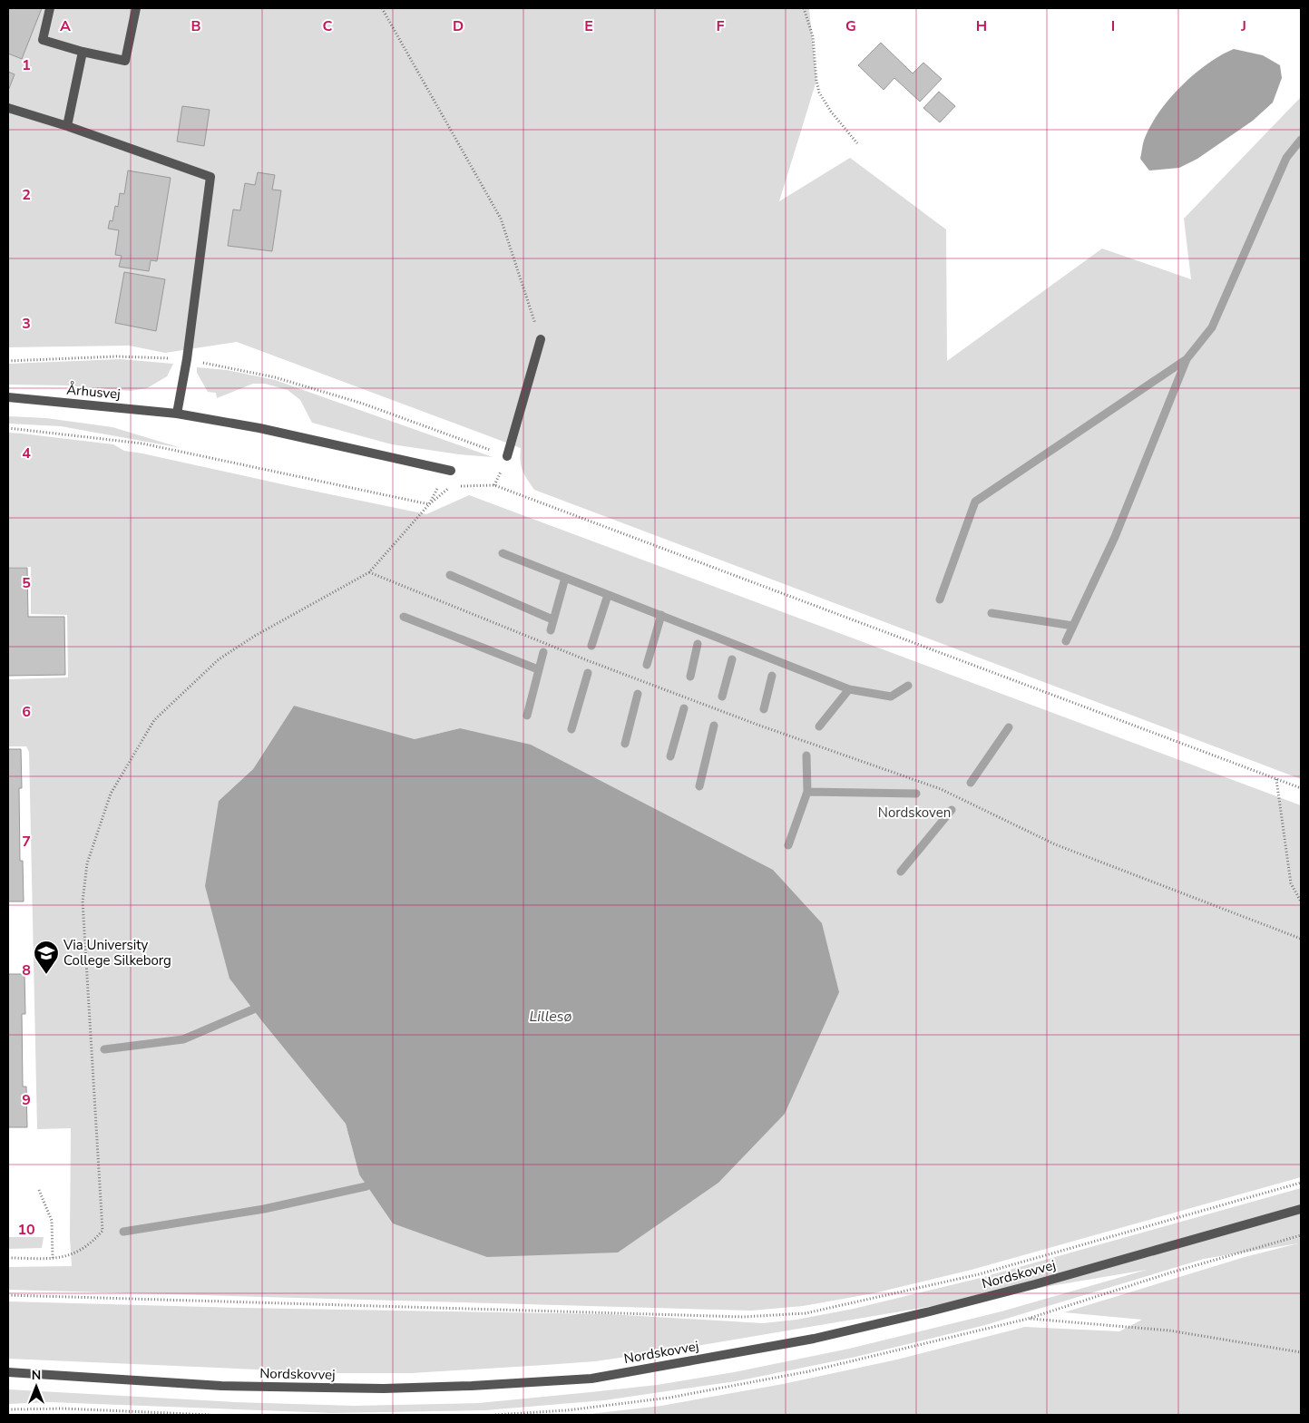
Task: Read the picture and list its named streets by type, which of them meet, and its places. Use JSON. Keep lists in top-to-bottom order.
{
  "streets": {
    "street": ["Århusvej", "Nordskovvej"]
  },
  "water": ["Lillesø"],
  "parks": ["Nordskoven"],
  "places": {
    "school or university": ["Via University College Silkeborg"]
  },
  "north": "top",
  "grid": {
    "columns": [
      "A",
      "B",
      "C",
      "D",
      "E",
      "F",
      "G",
      "H",
      "I",
      "J"
    ],
    "rows": [
      "1",
      "2",
      "3",
      "4",
      "5",
      "6",
      "7",
      "8",
      "9",
      "10"
    ]
  }
}
